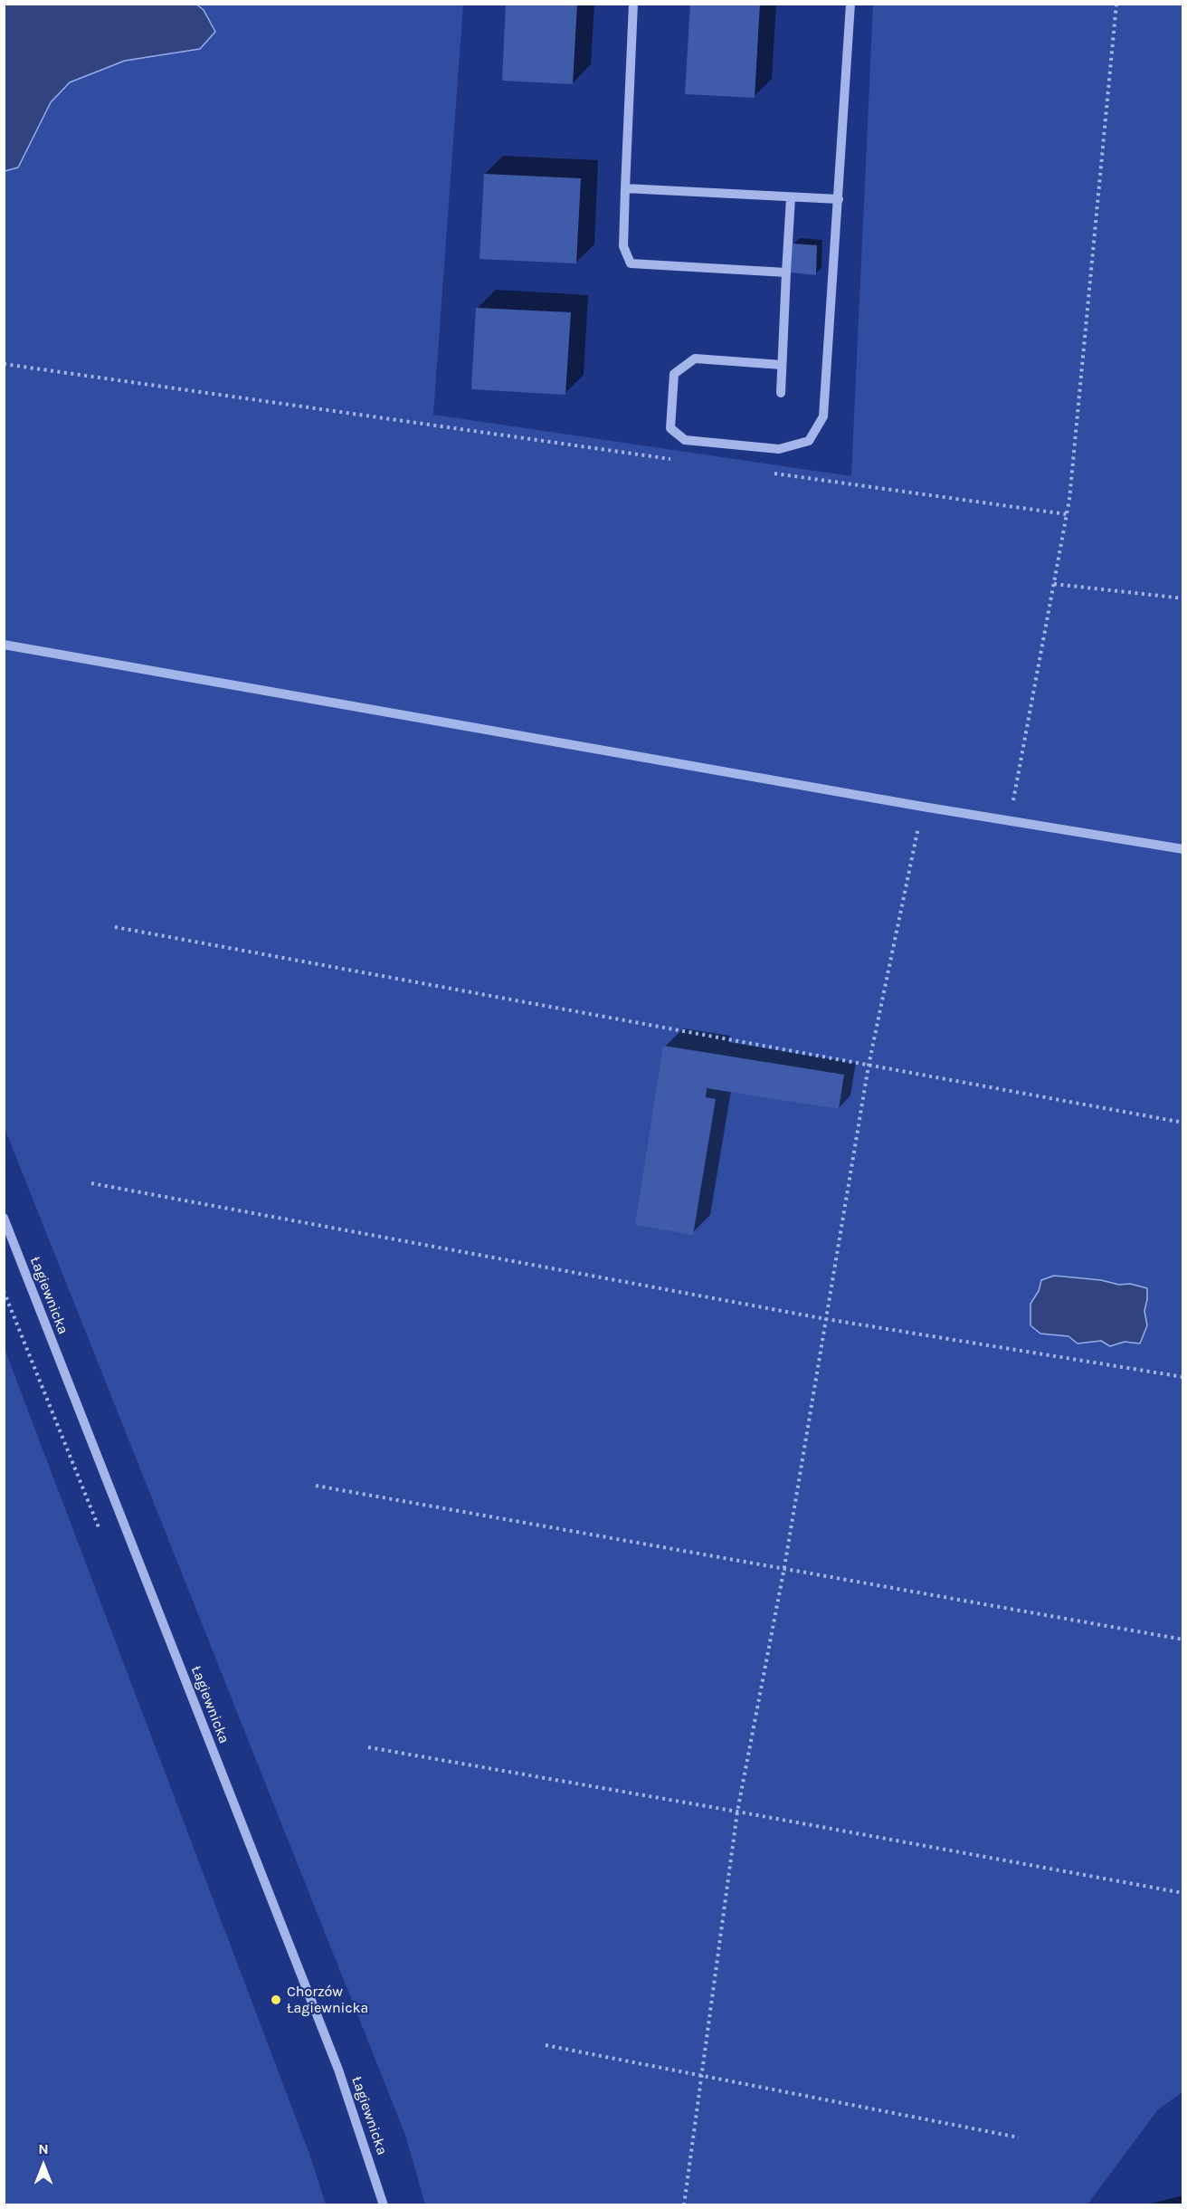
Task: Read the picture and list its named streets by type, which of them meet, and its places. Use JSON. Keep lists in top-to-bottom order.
{
  "streets": {
    "street": ["Łagiewnicka"]
  },
  "places": ["Chorzów Łagiewnicka"],
  "north": "top"
}
